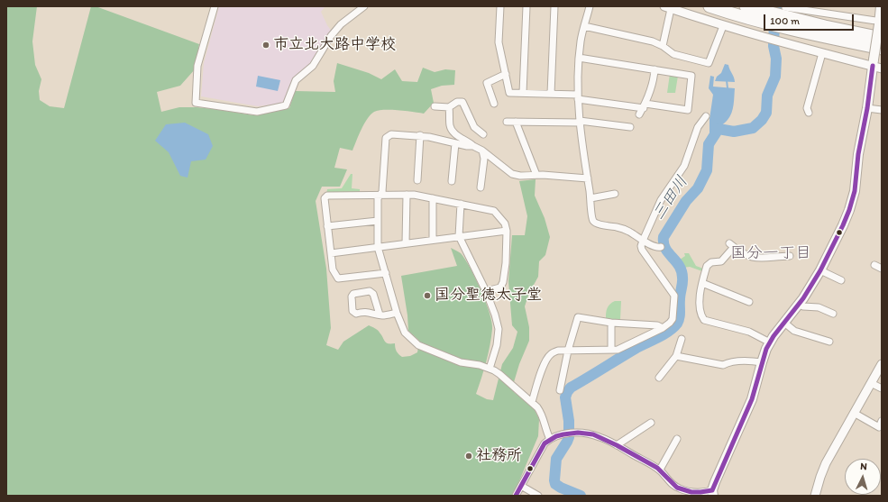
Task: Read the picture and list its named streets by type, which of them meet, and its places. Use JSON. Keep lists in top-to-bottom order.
{
  "districts": ["国分一丁目"],
  "water": ["三田川"],
  "places": ["市立北大路中学校", "国分聖徳太子堂", "社務所"],
  "scale_bar": "100 m",
  "north": "top"
}
